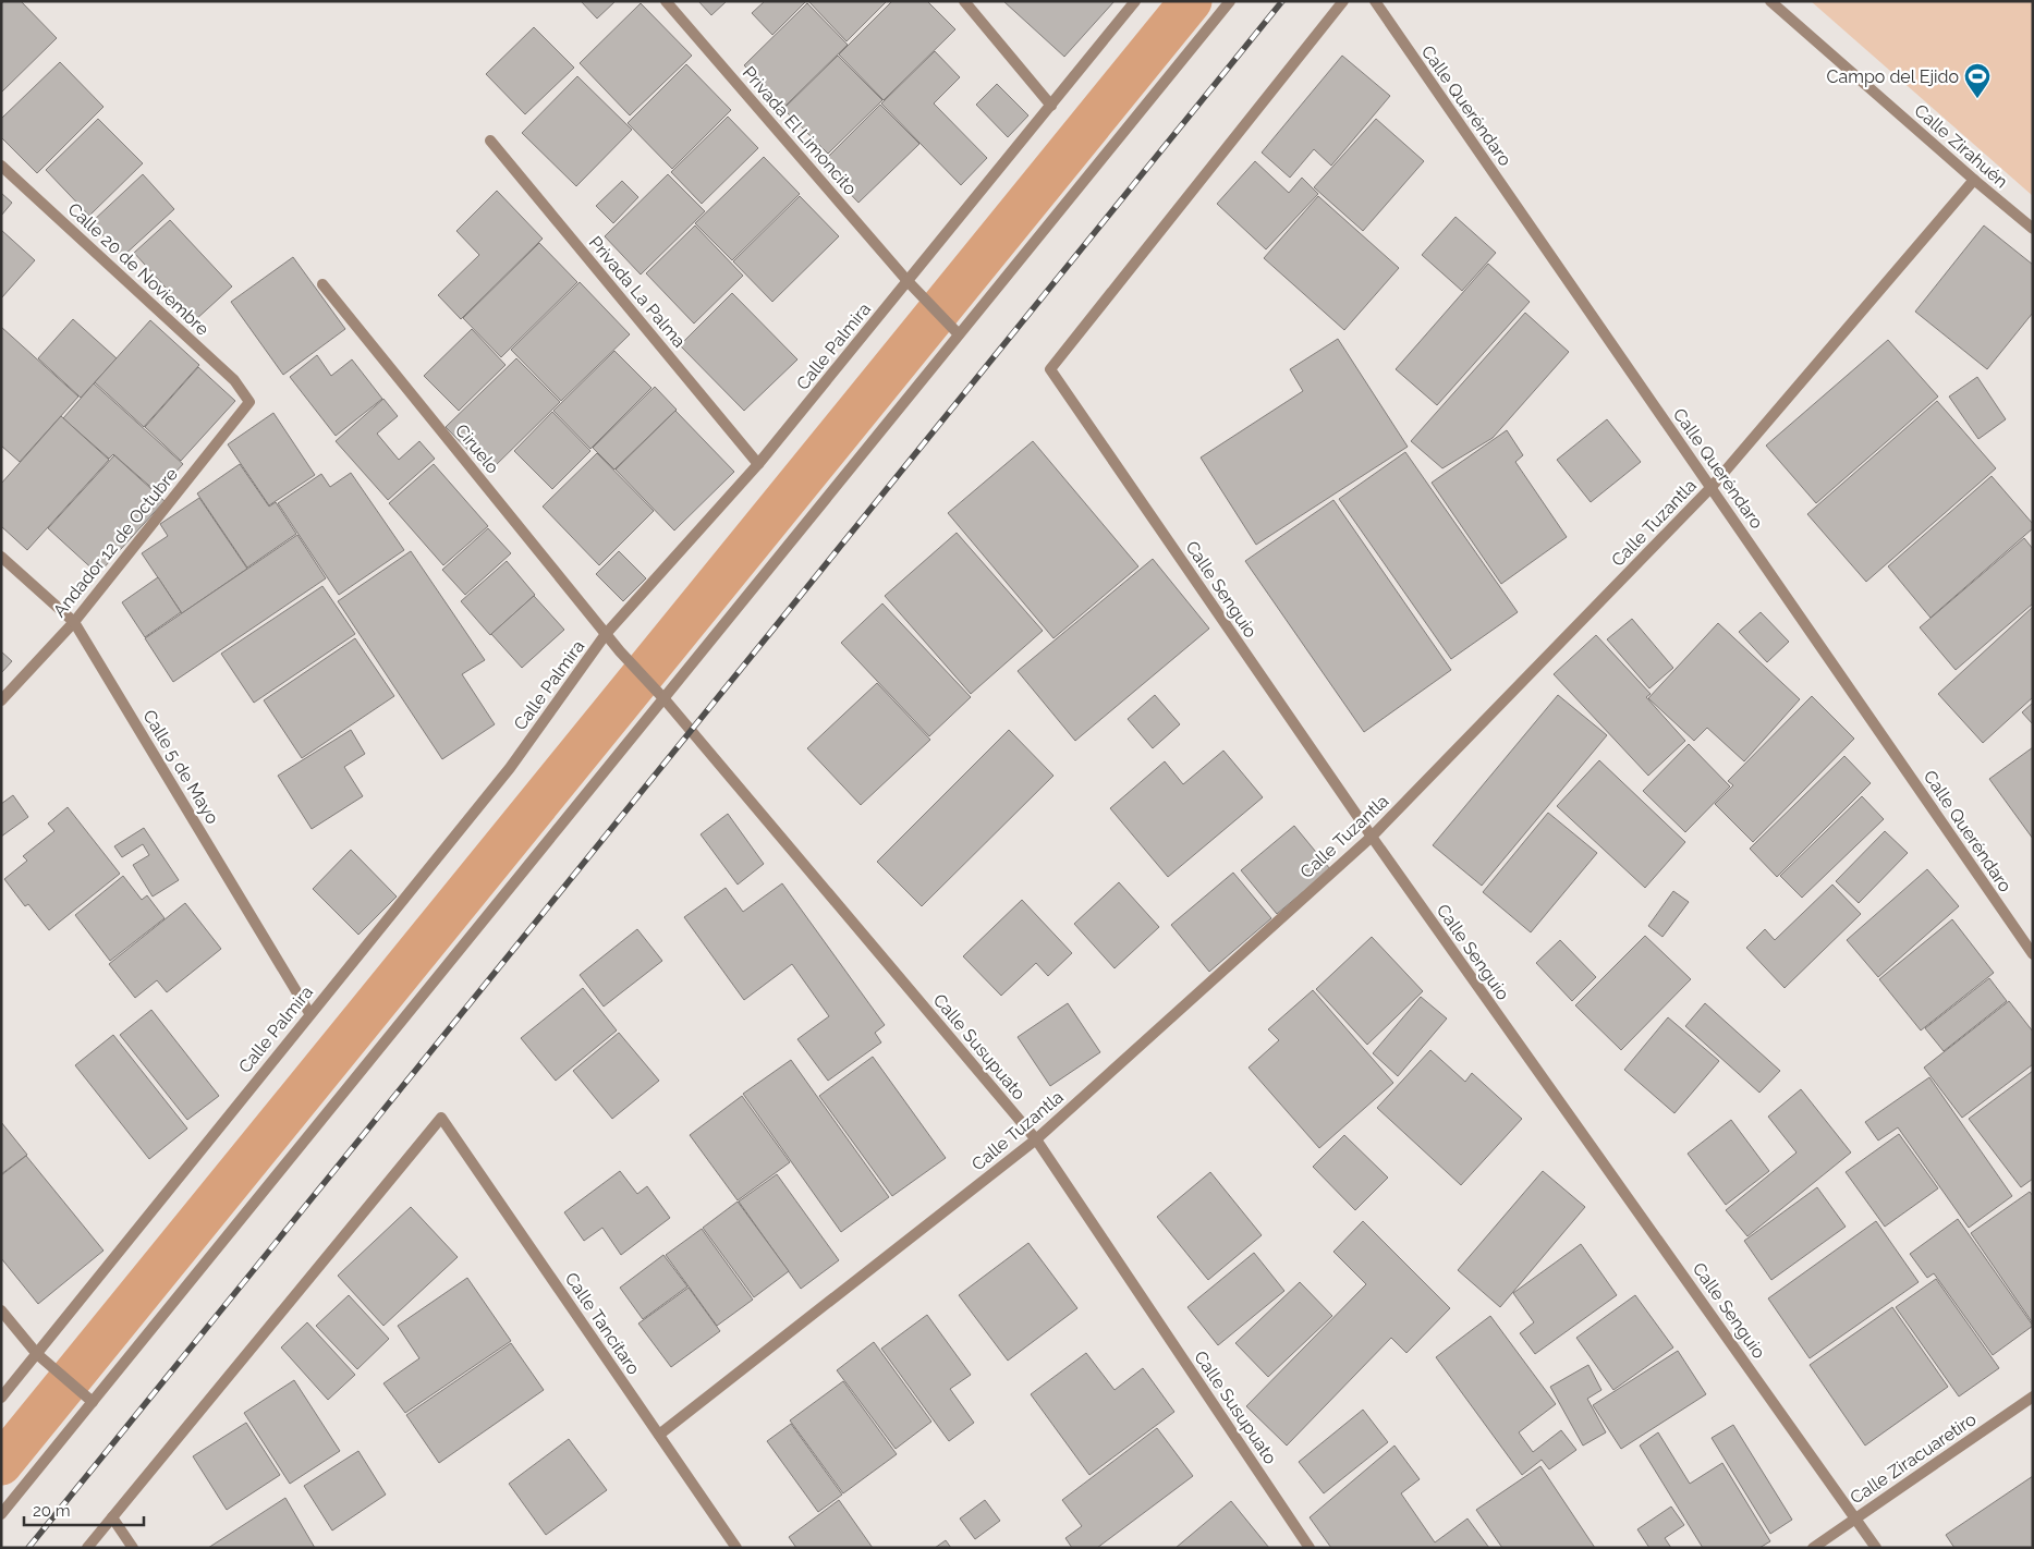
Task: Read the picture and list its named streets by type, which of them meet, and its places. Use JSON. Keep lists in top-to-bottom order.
{
  "streets": {
    "street": [
      "Calle Queréndaro",
      "Privada El Limoncito",
      "Calle Zirahuén",
      "Calle 20 de Noviembre",
      "Privada La Palma",
      "Calle Palmira",
      "Ciruelo",
      "Calle Tuzantla",
      "Andador 12 de Octubre",
      "Calle Senguio",
      "Calle 5 de Mayo",
      "Calle Susupuato",
      "Calle Tancítaro",
      "Calle Ziracuaretiro"
    ]
  },
  "crossings": [
    ["Calle Queréndaro", "Calle Tuzantla"],
    ["Privada El Limoncito", "Calle Palmira"],
    ["Calle Zirahuén", "Calle Tuzantla"],
    ["Calle 20 de Noviembre", "Andador 12 de Octubre"],
    ["Privada La Palma", "Calle Palmira"],
    ["Calle Palmira", "Ciruelo"],
    ["Calle Palmira", "Calle 5 de Mayo"],
    ["Ciruelo", "Calle Susupuato"],
    ["Calle Tuzantla", "Calle Senguio"],
    ["Calle Tuzantla", "Calle Susupuato"],
    ["Calle Tuzantla", "Calle Tancítaro"],
    ["Andador 12 de Octubre", "Calle 5 de Mayo"],
    ["Calle Senguio", "Calle Ziracuaretiro"]
  ],
  "places": {
    "sports": ["Campo del Ejido"]
  },
  "scale_bar": "20 m"
}
